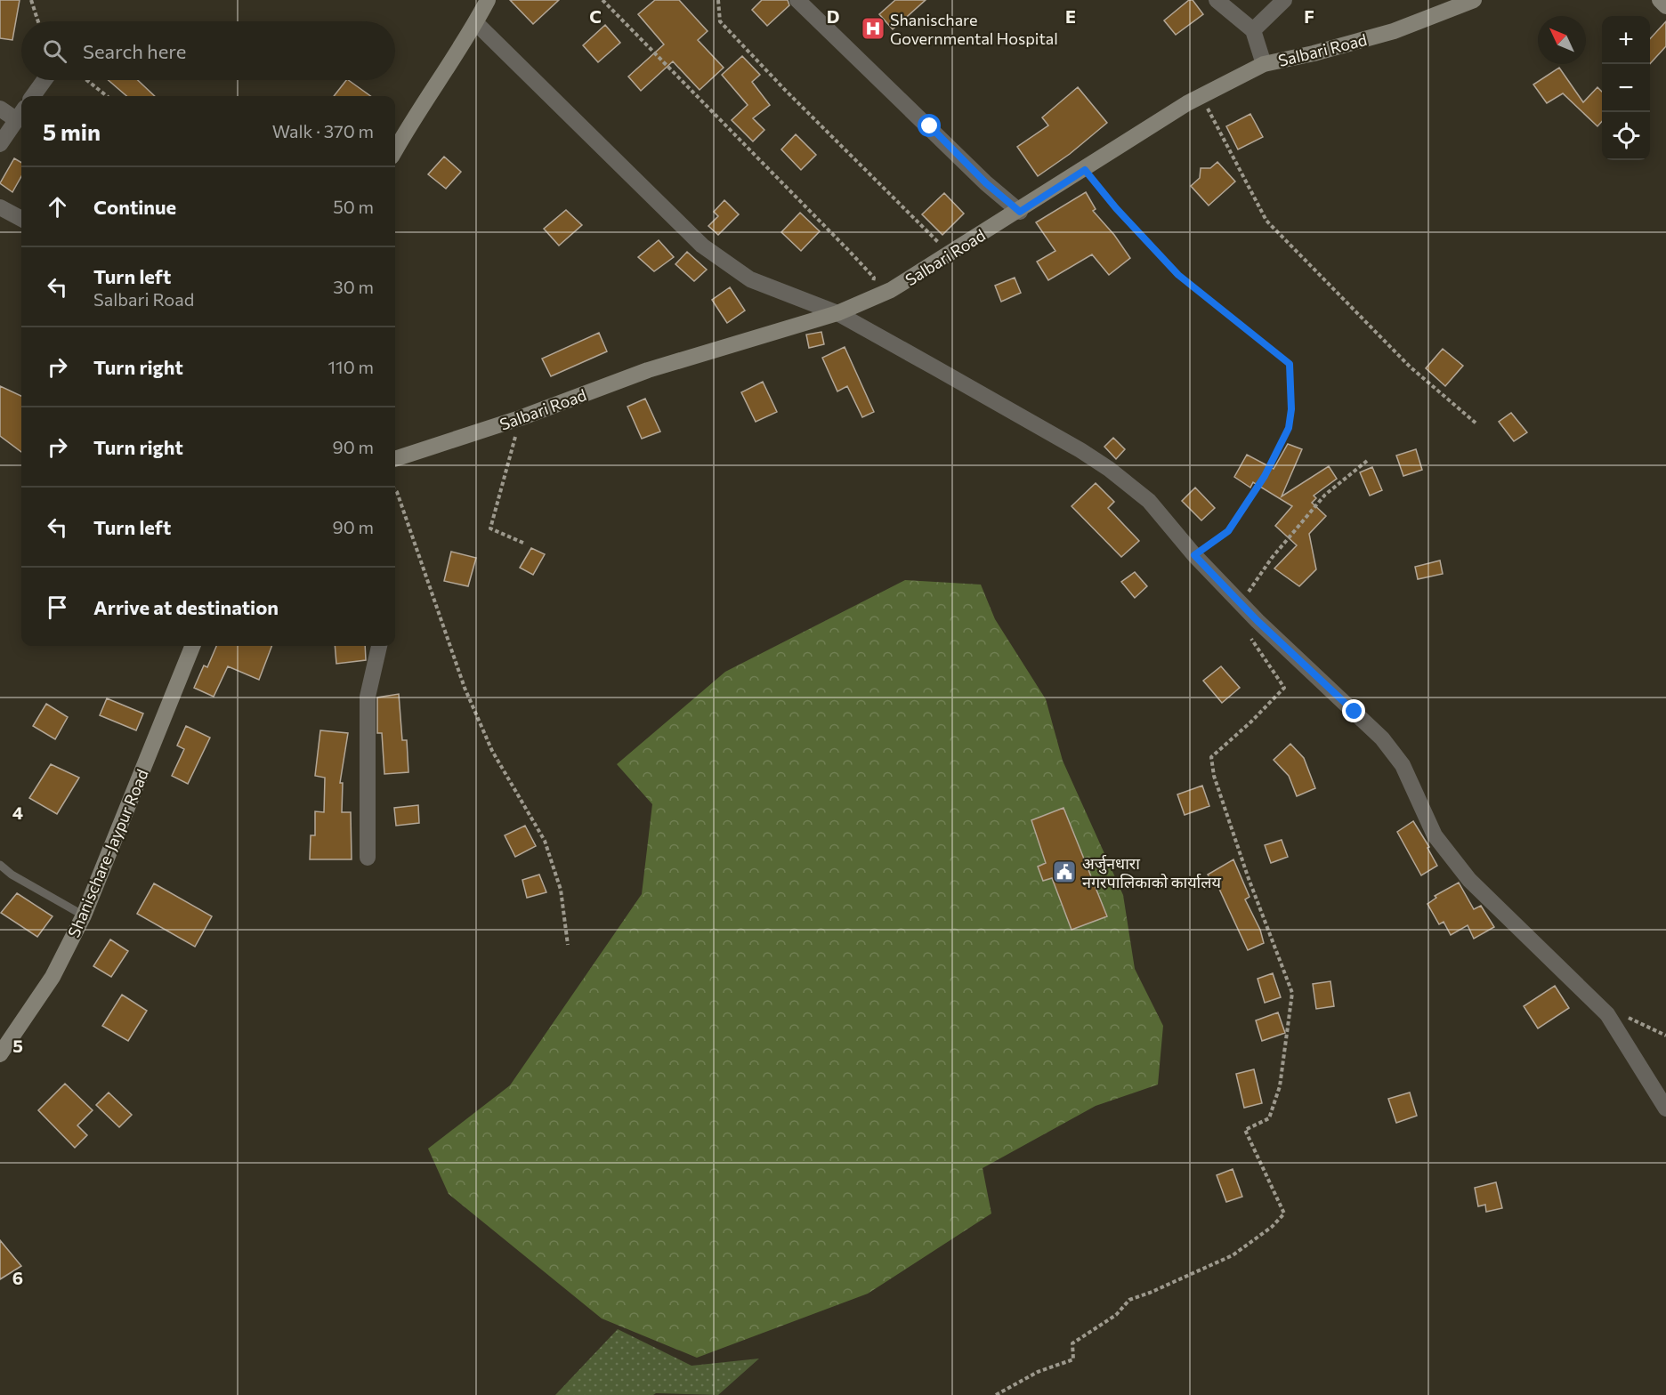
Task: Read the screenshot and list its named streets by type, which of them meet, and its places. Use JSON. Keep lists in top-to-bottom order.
{
  "streets": {
    "street": ["Salbari Road", "Shanischare-Jaypur Road"]
  },
  "places": {
    "hospital": ["Shanischare Governmental Hospital"],
    "public building": ["अर्जुनधारा नगरपालिकाको कार्यालय"]
  },
  "north": "top left",
  "page": {
    "map_buttons": ["+", "−"],
    "search": "Search here",
    "heading": ["5 min", "Walk · 370 m"],
    "list": [
      ["Continue", "50 m"],
      ["Turn left", "Salbari Road", "30 m"],
      ["Turn right", "110 m"],
      ["Turn right", "90 m"],
      ["Turn left", "90 m"],
      "Arrive at destination"
    ]
  },
  "grid": {
    "columns": [
      "C",
      "D",
      "E",
      "F"
    ],
    "rows": ["4", "5", "6"]
  }
}
